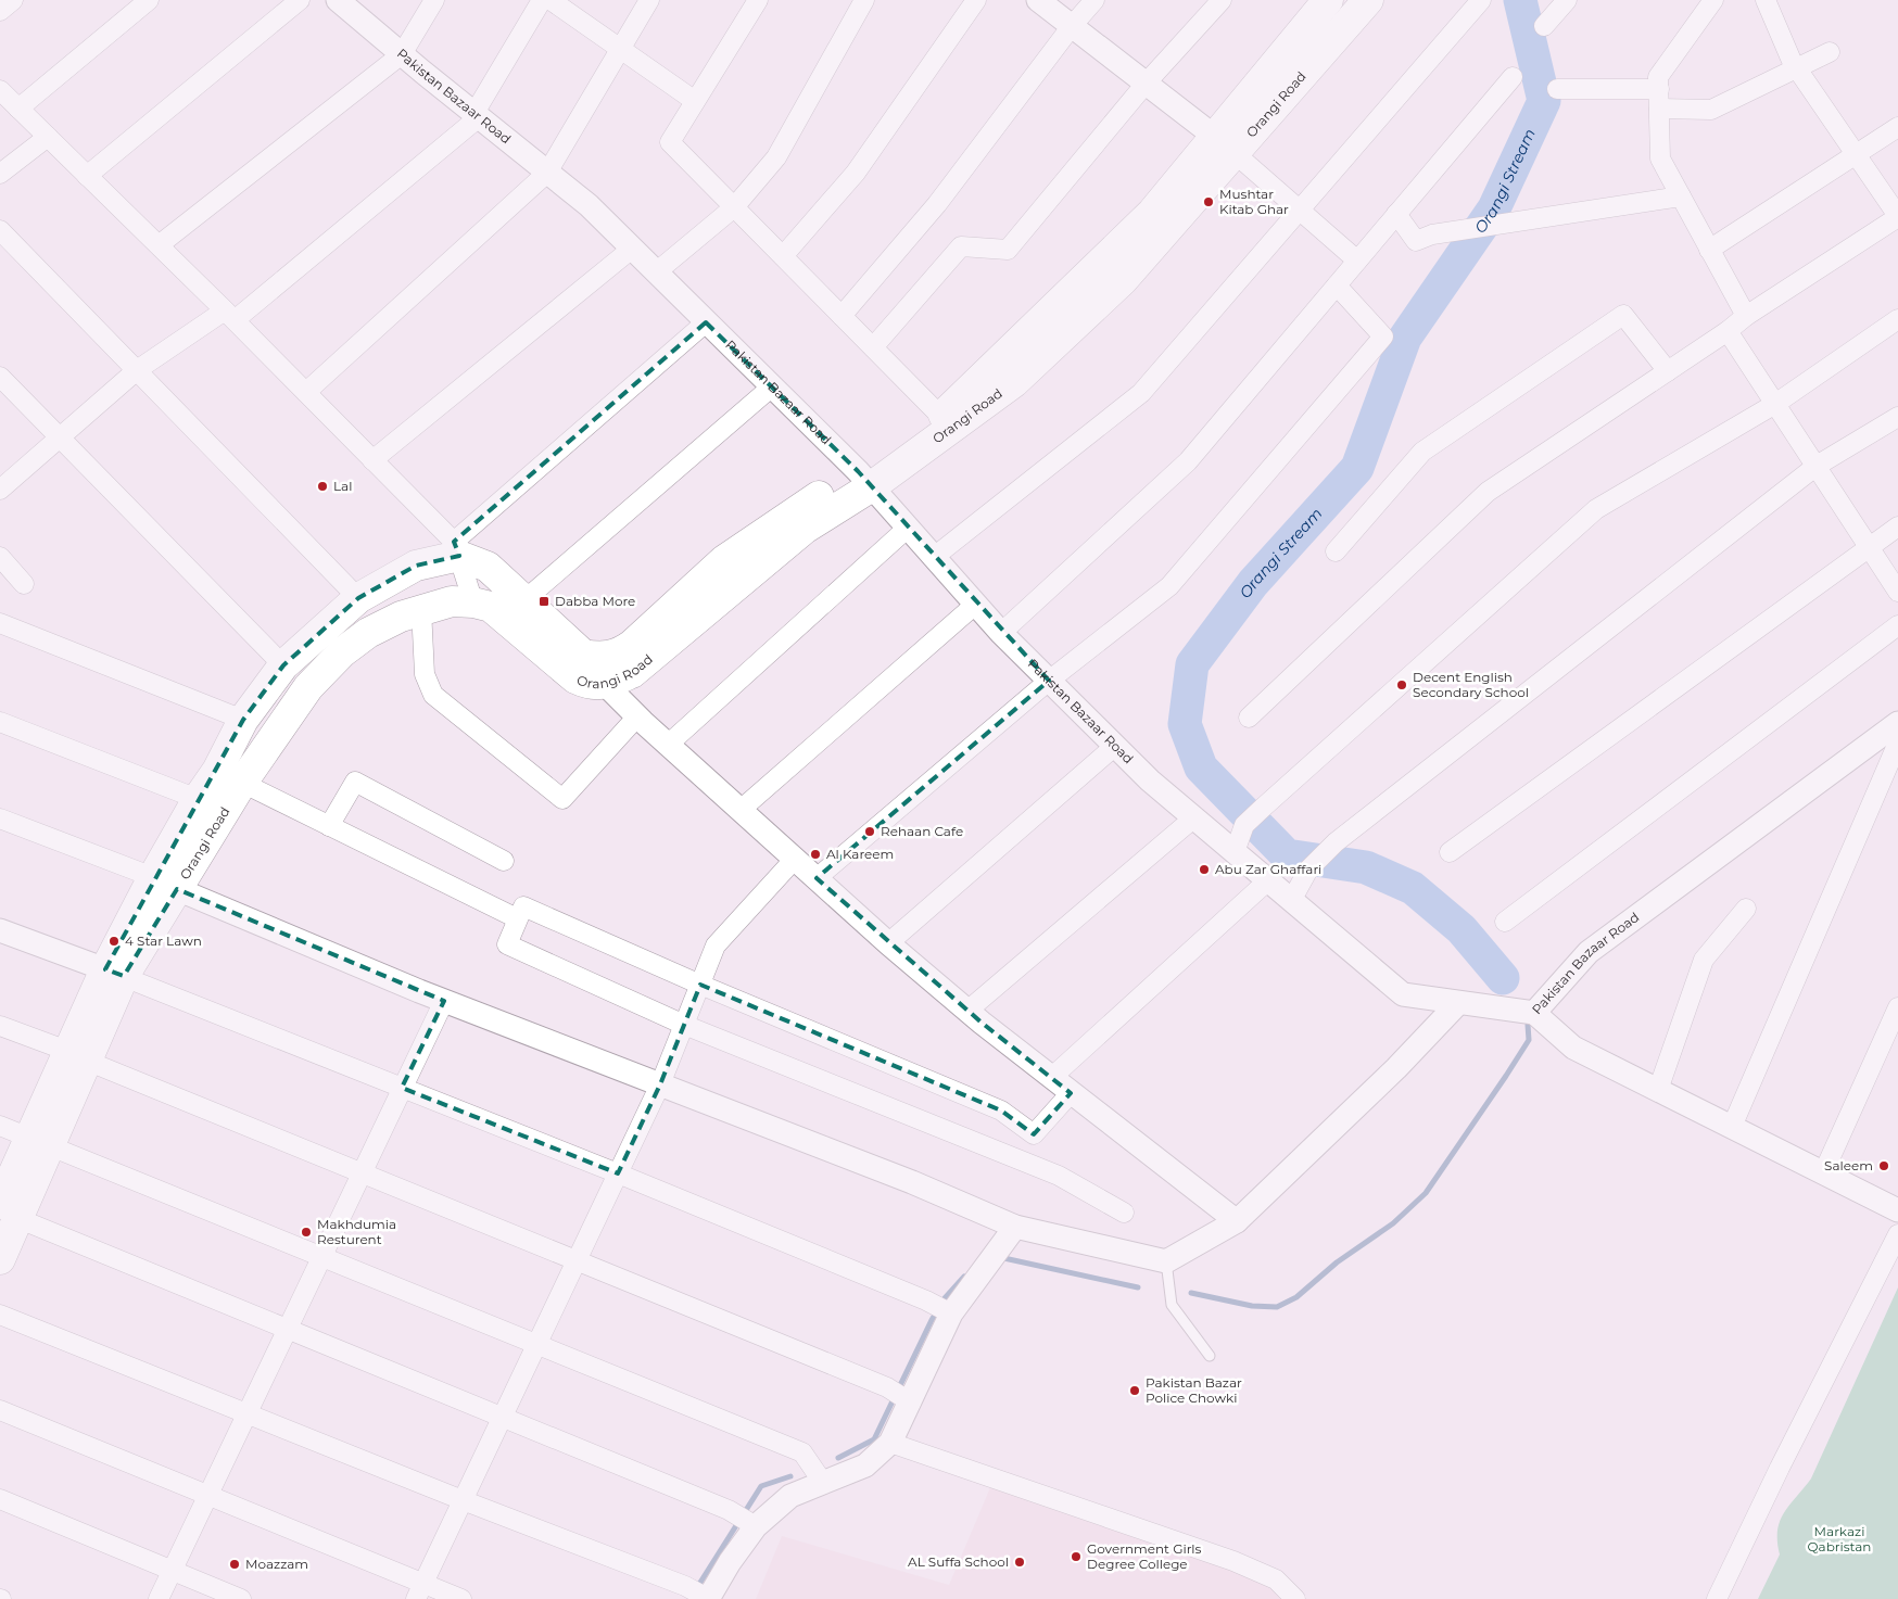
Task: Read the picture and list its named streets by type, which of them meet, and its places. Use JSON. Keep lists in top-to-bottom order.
{
  "streets": {
    "main road": ["Orangi Road"],
    "street": ["Pakistan Bazaar Road"]
  },
  "crossings": [
    ["Pakistan Bazaar Road", "Orangi Road"]
  ],
  "water": ["Orangi Stream"],
  "parks": ["Markazi Qabristan"],
  "places": {
    "other": [
      "Mushtar Kitab Ghar",
      "Lal",
      "Decent English Secondary School",
      "Rehaan Cafe",
      "Al Kareem",
      "Abu Zar Ghaffari",
      "4 Star Lawn",
      "Saleem",
      "Makhdumia Resturent",
      "Pakistan Bazar Police Chowki",
      "Government Girls Degree College",
      "AL Suffa School",
      "Moazzam"
    ],
    "transit": ["Dabba More"]
  }
}
